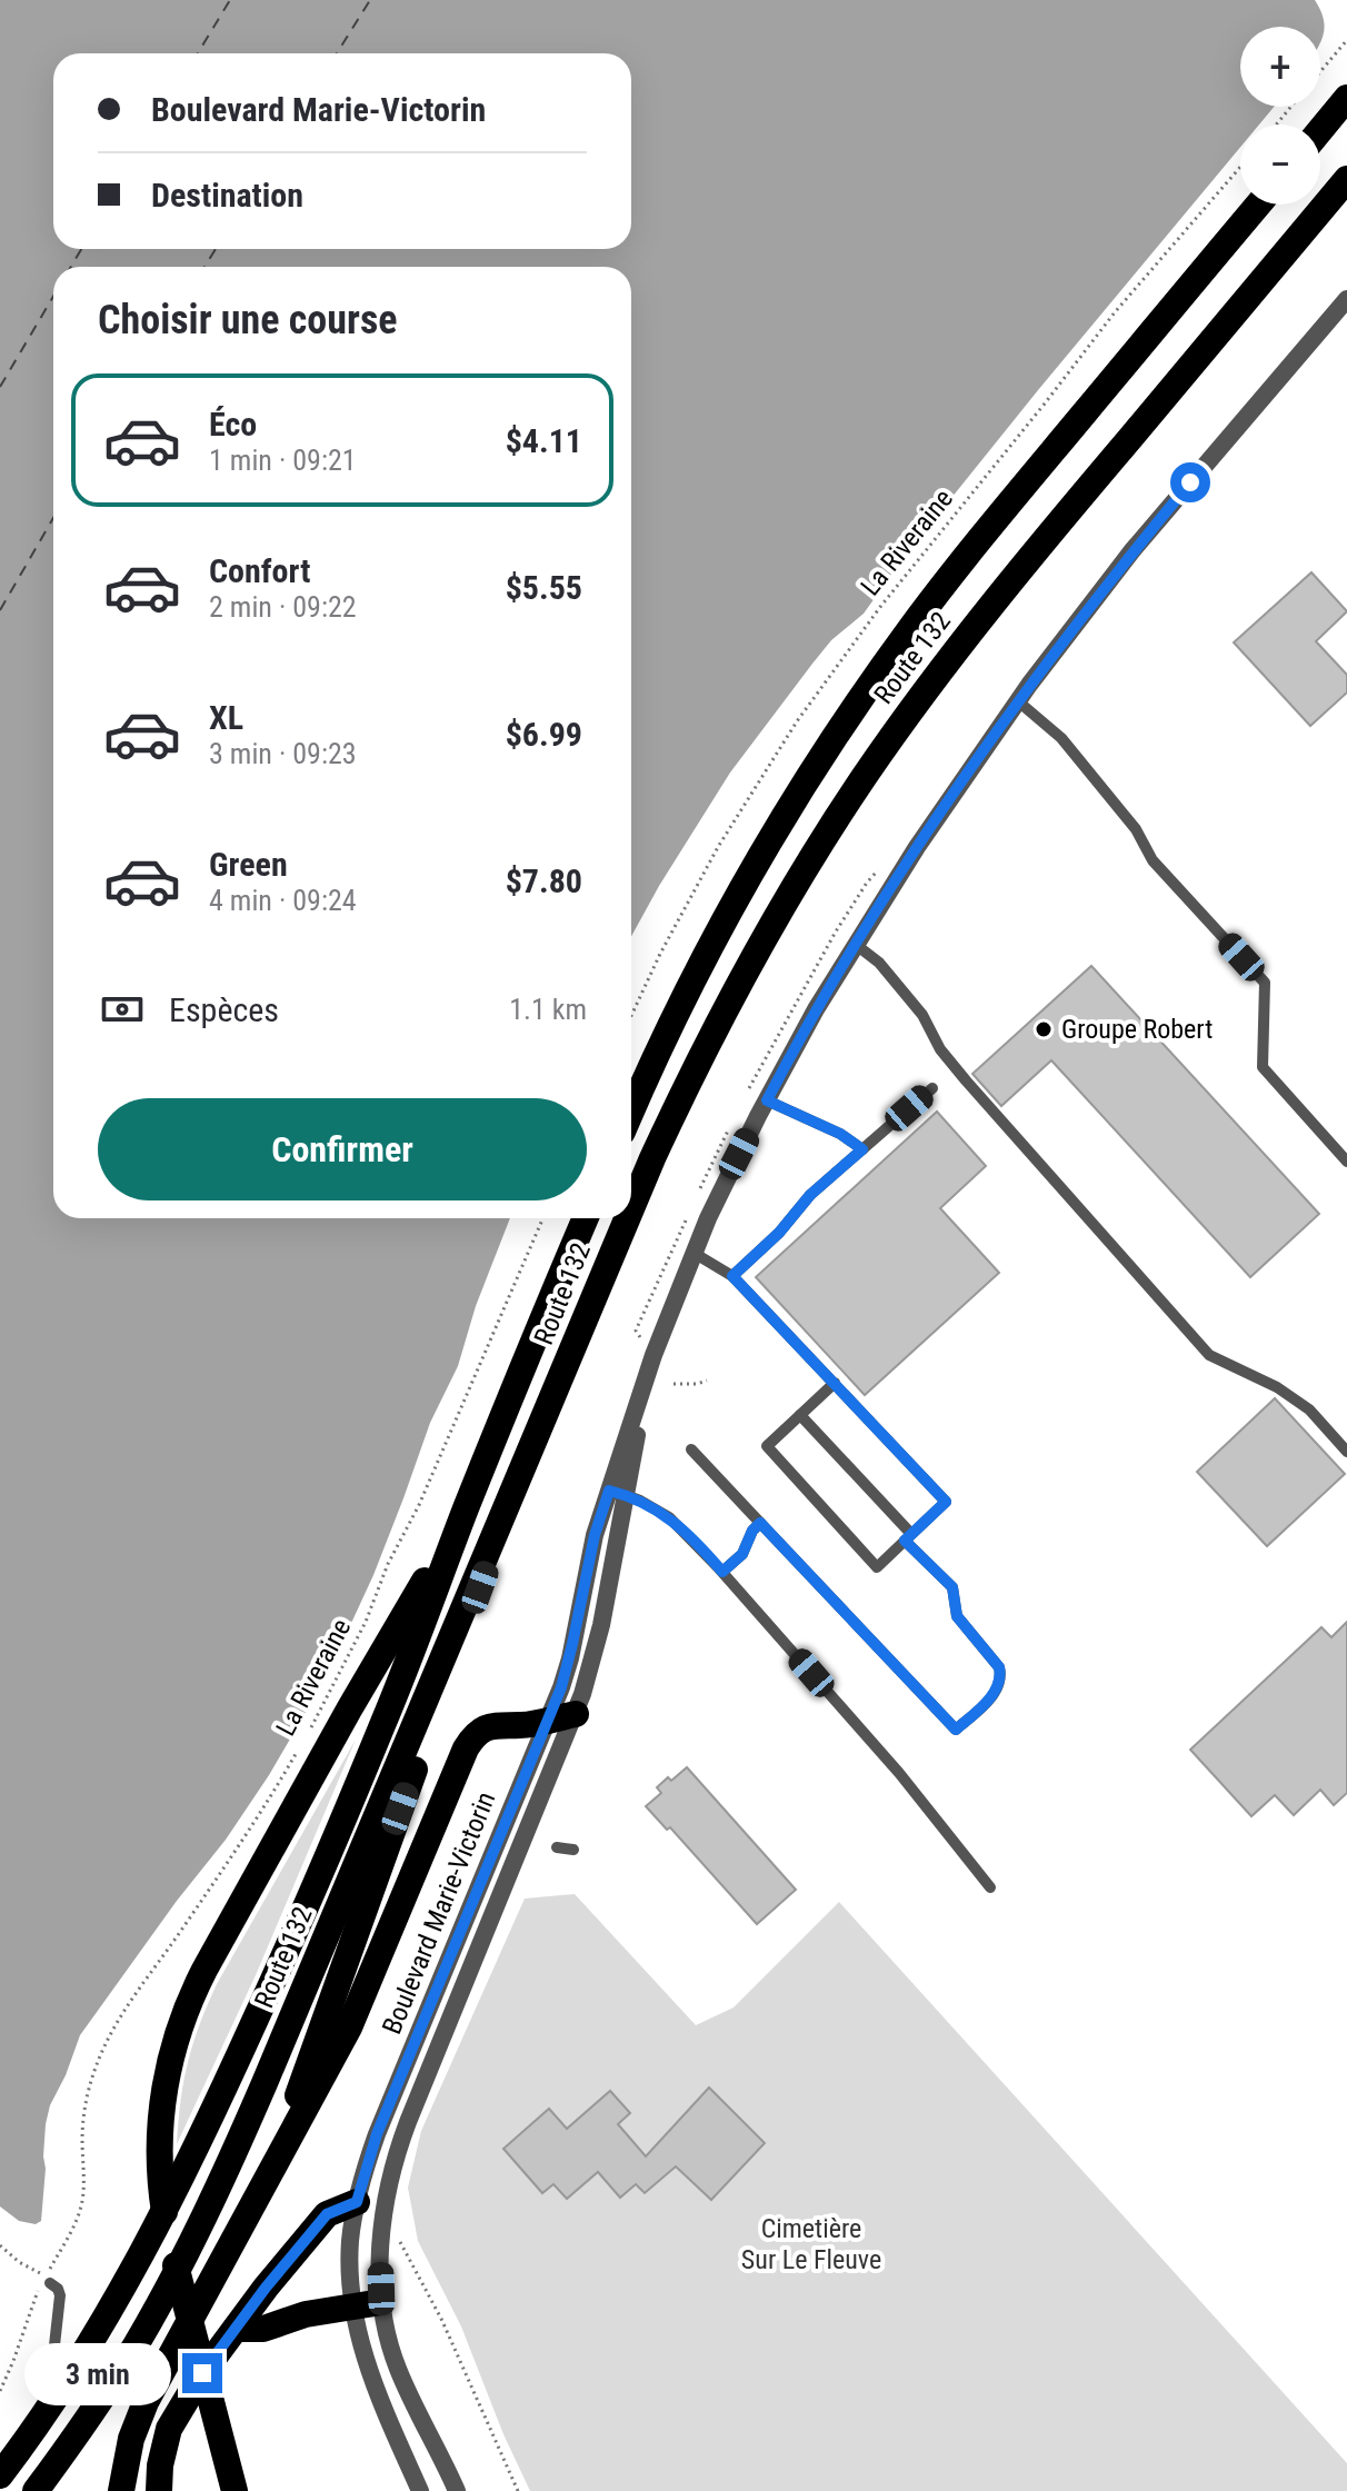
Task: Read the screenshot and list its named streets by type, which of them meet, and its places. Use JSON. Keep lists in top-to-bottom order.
{
  "streets": {
    "highway": ["Route 132"],
    "street": ["Boulevard Marie-Victorin"],
    "path": ["La Riveraine"]
  },
  "parks": ["Cimetière Sur Le Fleuve"],
  "places": ["Groupe Robert"],
  "page": {
    "map_buttons": ["+", "−"],
    "banner": ["Boulevard Marie-Victorin", "Destination"],
    "heading": "Choisir une course",
    "list": [
      {
        "name": "Éco",
        "note": "1 min · 09:21",
        "value": "$4.11"
      },
      {
        "name": "Confort",
        "note": "2 min · 09:22",
        "value": "$5.55"
      },
      {
        "name": "XL",
        "note": "3 min · 09:23",
        "value": "$6.99"
      },
      {
        "name": "Green",
        "note": "4 min · 09:24",
        "value": "$7.80"
      }
    ],
    "pay": ["Espèces", "1.1 km"],
    "buttons": "Confirmer",
    "bubble": "3 min"
  }
}
